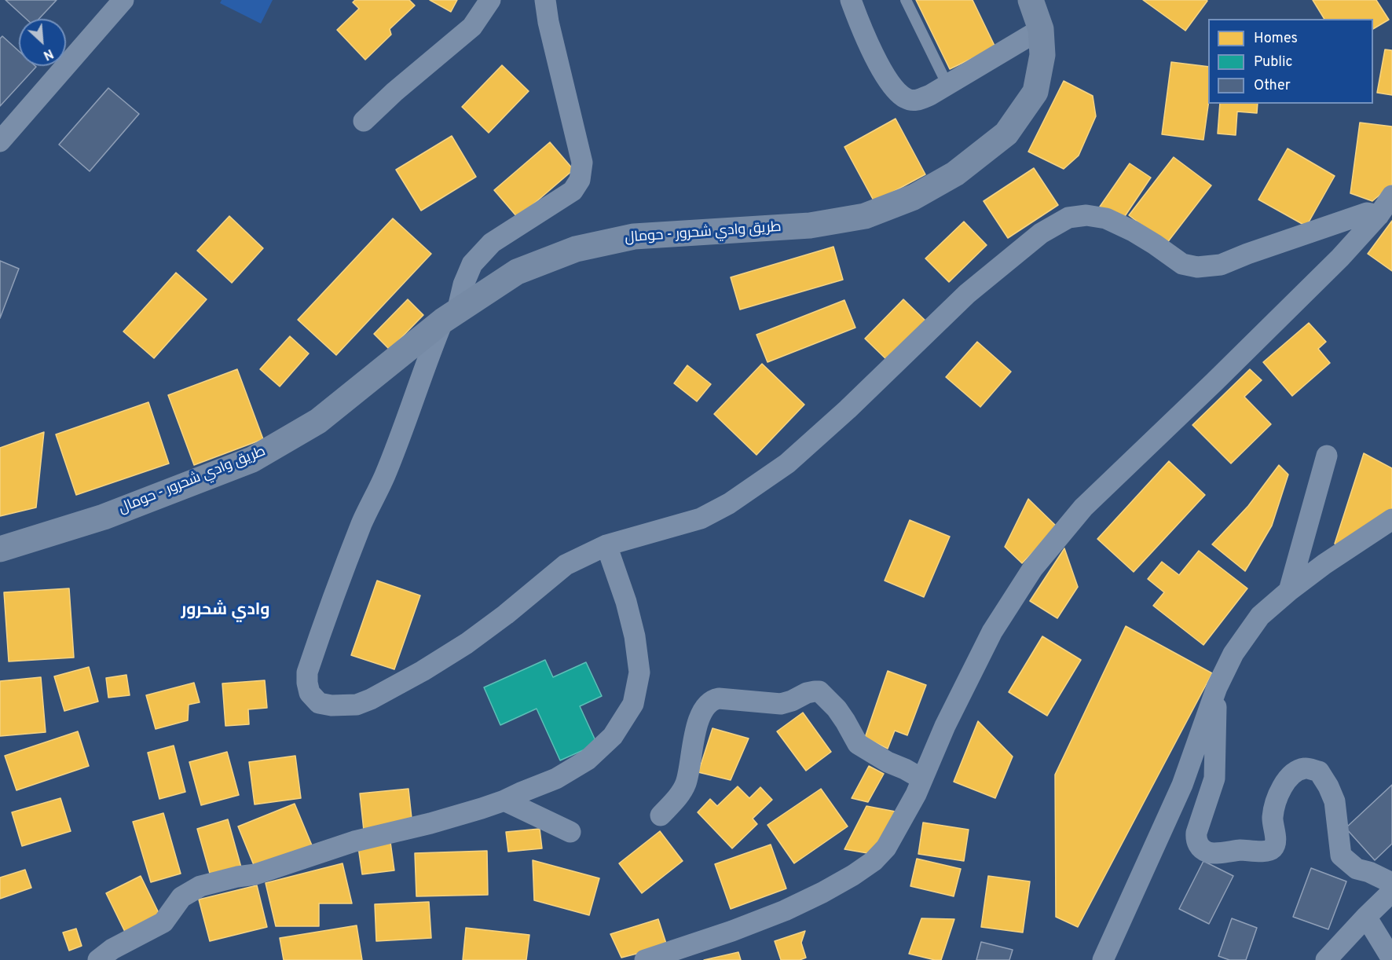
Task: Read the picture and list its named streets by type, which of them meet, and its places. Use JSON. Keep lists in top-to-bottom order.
{
  "streets": {
    "main road": ["طريق وادي شحرور - حومال"]
  },
  "districts": ["وادي شحرور"],
  "legend": ["Homes", "Public", "Other"],
  "north": "bottom right"
}
